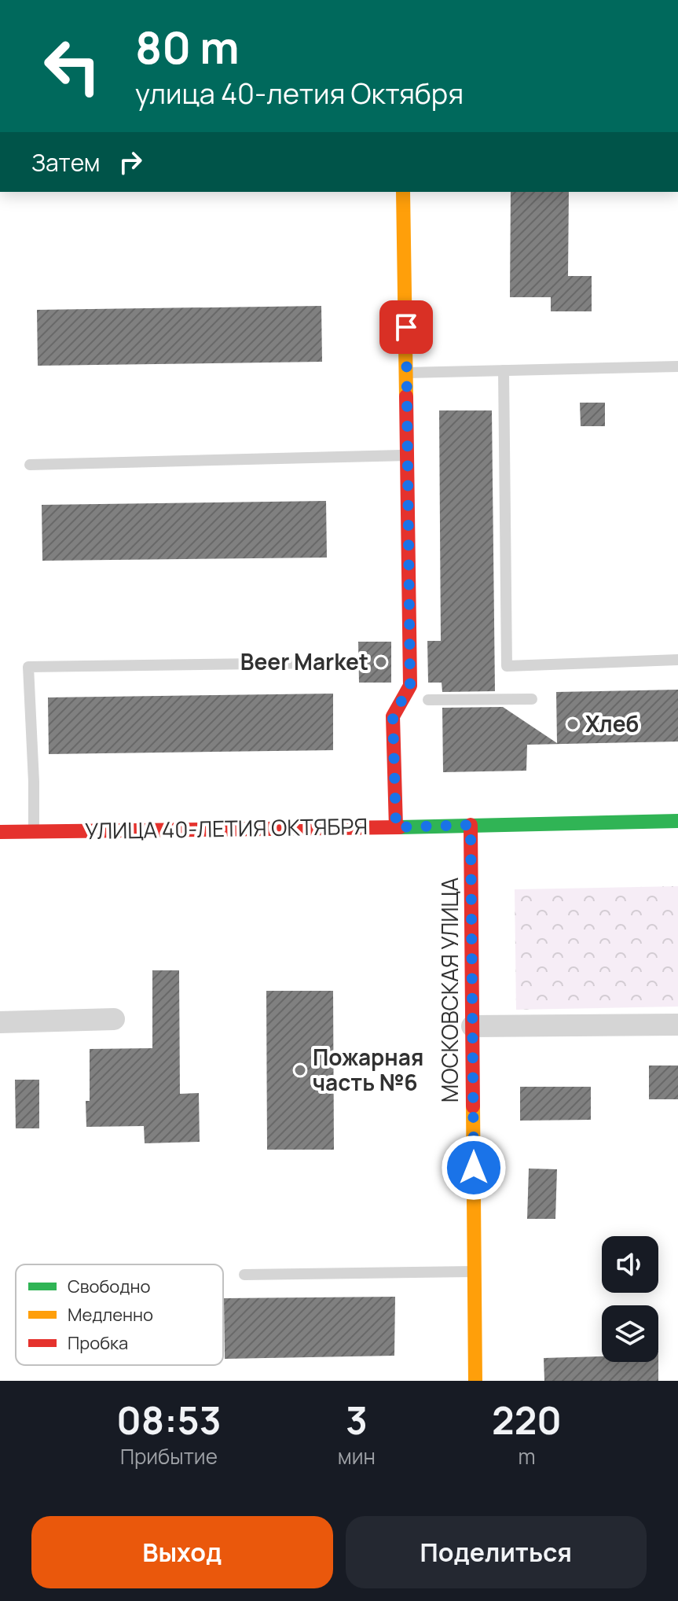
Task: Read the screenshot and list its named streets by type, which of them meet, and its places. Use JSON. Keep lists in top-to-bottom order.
{
  "streets": {
    "street": ["УЛИЦА 40-ЛЕТИЯ ОКТЯБРЯ", "МОСКОВСКАЯ УЛИЦА"]
  },
  "crossings": [
    ["УЛИЦА 40-ЛЕТИЯ ОКТЯБРЯ", "МОСКОВСКАЯ УЛИЦА"]
  ],
  "places": ["Beer Market", "Хлеб", "Пожарная часть №6"],
  "legend": ["Свободно", "Медленно", "Пробка"],
  "page": {
    "turn": ["80 m", "улица 40-летия Октября"],
    "then": "Затем",
    "eta": [
      "08:53",
      "Прибытие",
      "3",
      "мин",
      "220",
      "m"
    ],
    "buttons": ["Выход", "Поделиться"]
  }
}
